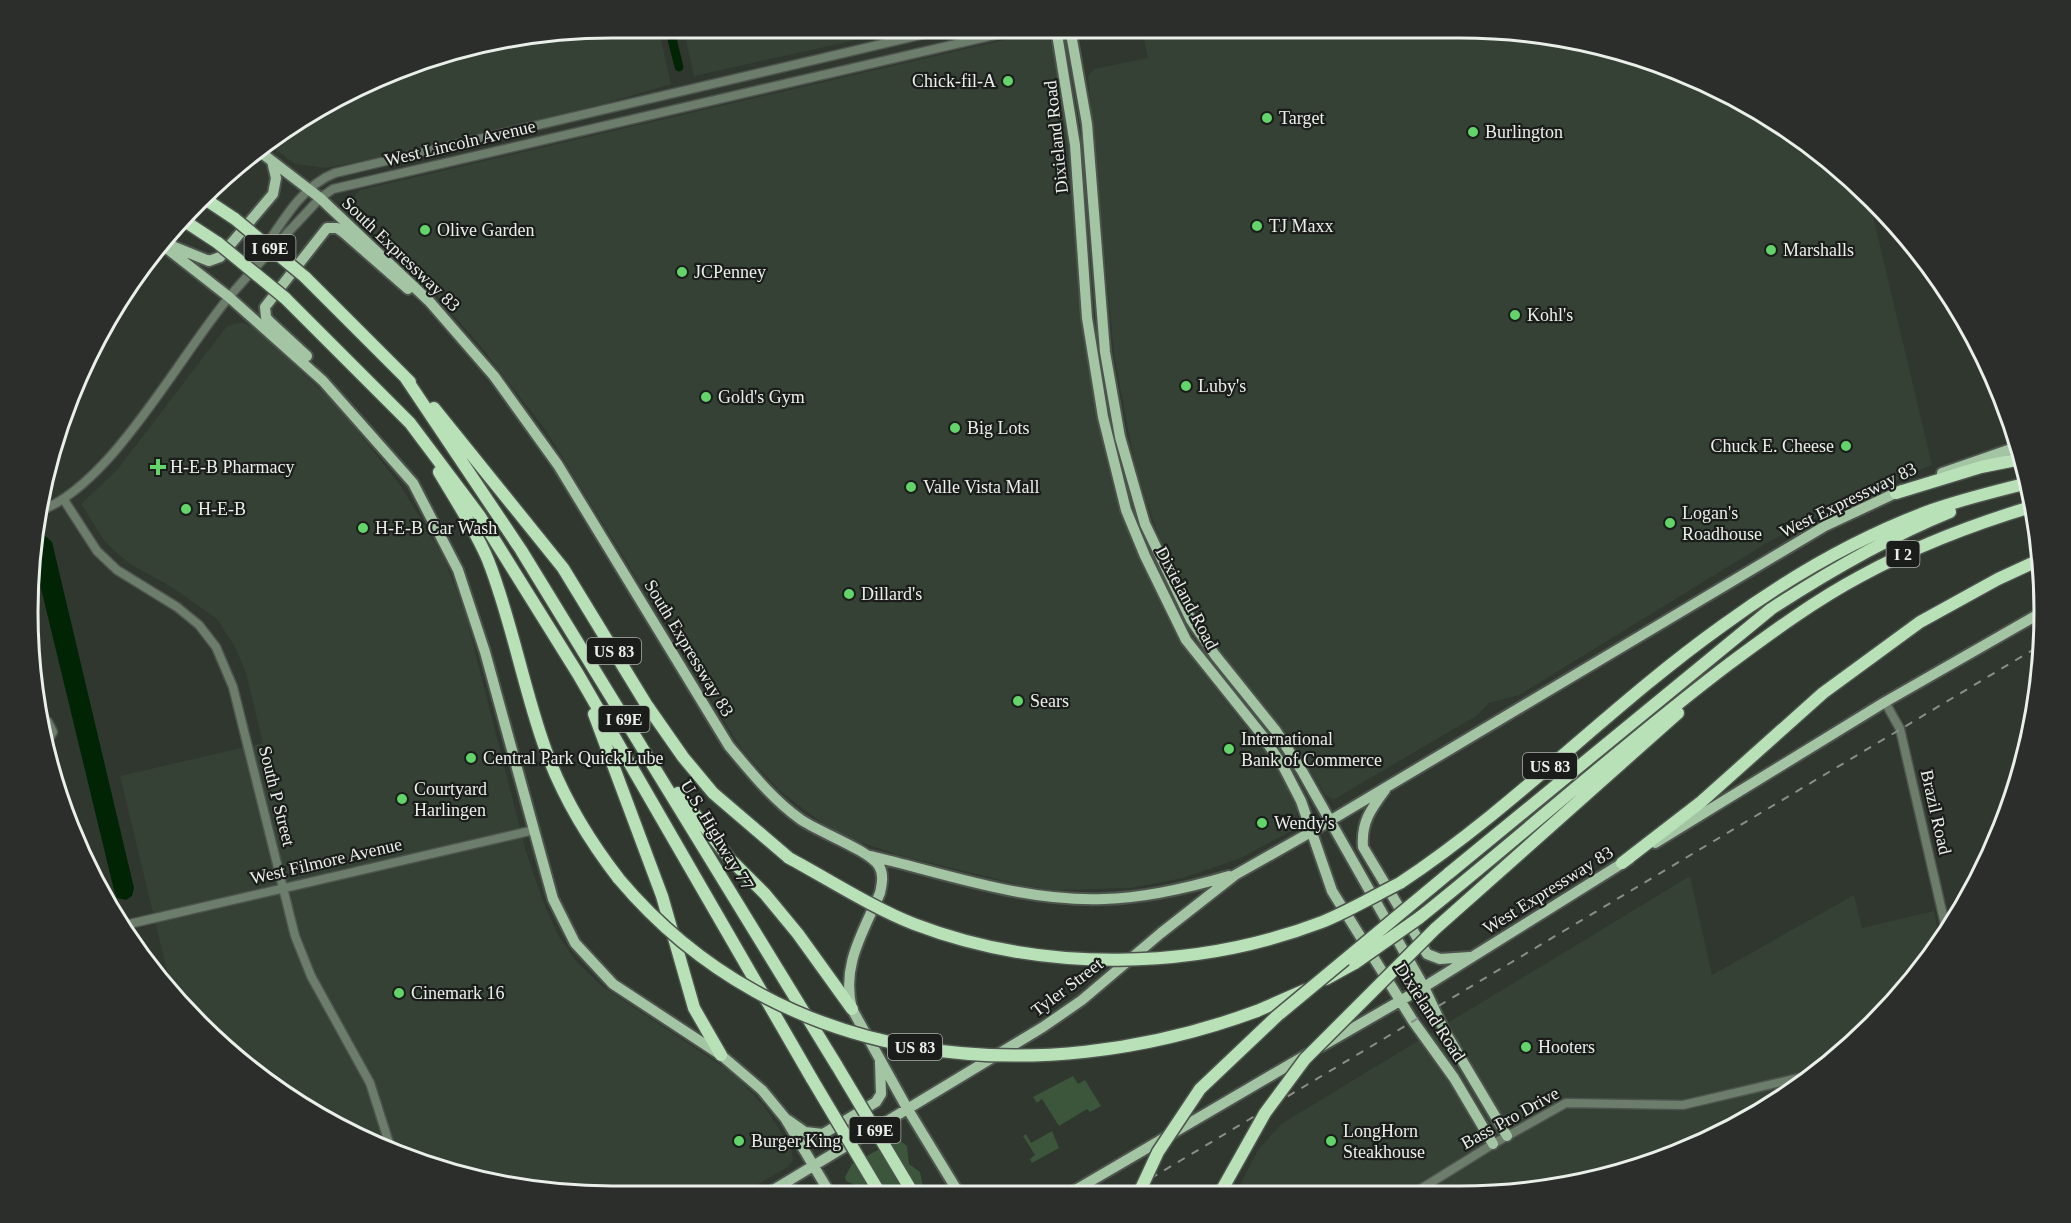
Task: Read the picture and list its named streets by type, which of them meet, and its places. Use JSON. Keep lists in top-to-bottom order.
{
  "streets": {
    "highway": [
      "I 69E",
      "I 2",
      "US 83",
      "U.S. Highway 77"
    ],
    "main road": [
      "Dixieland Road",
      "South Expressway 83",
      "West Expressway 83",
      "Tyler Street"
    ],
    "street": [
      "West Lincoln Avenue",
      "South P Street",
      "Brazil Road",
      "West Filmore Avenue",
      "Bass Pro Drive"
    ]
  },
  "crossings": [
    ["Dixieland Road", "West Expressway 83"],
    ["Dixieland Road", "Bass Pro Drive"],
    ["West Lincoln Avenue", "South Expressway 83"],
    ["West Lincoln Avenue", "South P Street"],
    ["I 69E", "US 83"],
    ["I 69E", "U.S. Highway 77"],
    ["South Expressway 83", "West Expressway 83"],
    ["South Expressway 83", "Tyler Street"],
    ["West Expressway 83", "Brazil Road"],
    ["West Expressway 83", "Tyler Street"],
    ["I 2", "US 83"],
    ["US 83", "U.S. Highway 77"],
    ["South P Street", "West Filmore Avenue"]
  ],
  "places": {
    "other": [
      "Chick-fil-A",
      "Target",
      "Burlington",
      "TJ Maxx",
      "Olive Garden",
      "Marshalls",
      "JCPenney",
      "Kohl's",
      "Luby's",
      "Gold's Gym",
      "Big Lots",
      "Chuck E. Cheese",
      "Valle Vista Mall",
      "H-E-B",
      "Logan's Roadhouse",
      "H-E-B Car Wash",
      "Dillard's",
      "Sears",
      "International Bank of Commerce",
      "Central Park Quick Lube",
      "Courtyard Harlingen",
      "Wendy's",
      "Cinemark 16",
      "Hooters",
      "Burger King",
      "LongHorn Steakhouse"
    ],
    "health": ["H-E-B Pharmacy"]
  }
}
